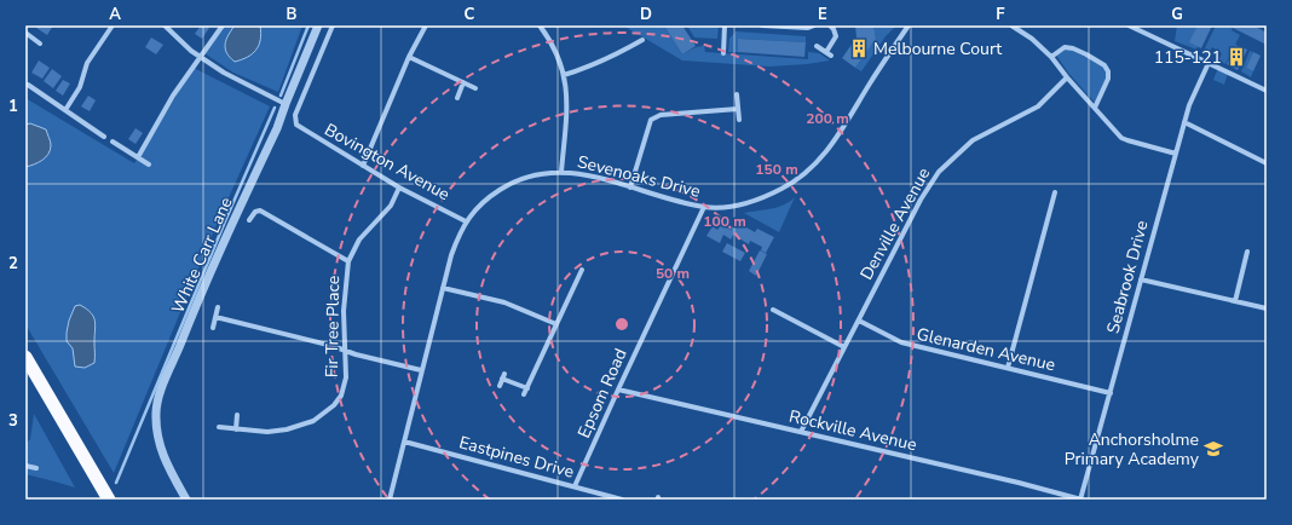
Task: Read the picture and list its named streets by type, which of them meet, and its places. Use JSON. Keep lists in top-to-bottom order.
{
  "streets": {
    "street": [
      "Bovington Avenue",
      "Sevenoaks Drive",
      "Denville Avenue",
      "White Carr Lane",
      "Seabrook Drive",
      "Fir Tree Place",
      "Glenarden Avenue",
      "Epsom Road",
      "Rockville Avenue",
      "Eastpines Drive"
    ]
  },
  "crossings": [
    ["Bovington Avenue", "Sevenoaks Drive"],
    ["Bovington Avenue", "Fir Tree Place"],
    ["Sevenoaks Drive", "Epsom Road"],
    ["Sevenoaks Drive", "Eastpines Drive"],
    ["Denville Avenue", "Glenarden Avenue"],
    ["Denville Avenue", "Rockville Avenue"],
    ["Seabrook Drive", "Glenarden Avenue"],
    ["Seabrook Drive", "Rockville Avenue"],
    ["Epsom Road", "Rockville Avenue"],
    ["Epsom Road", "Eastpines Drive"]
  ],
  "places": {
    "building": ["Melbourne Court", "115-121"],
    "school or university": ["Anchorsholme Primary Academy"]
  },
  "grid": {
    "columns": [
      "A",
      "B",
      "C",
      "D",
      "E",
      "F",
      "G"
    ],
    "rows": ["1", "2", "3"]
  },
  "rings": [
    "200 m",
    "150 m",
    "100 m",
    "50 m"
  ]
}
